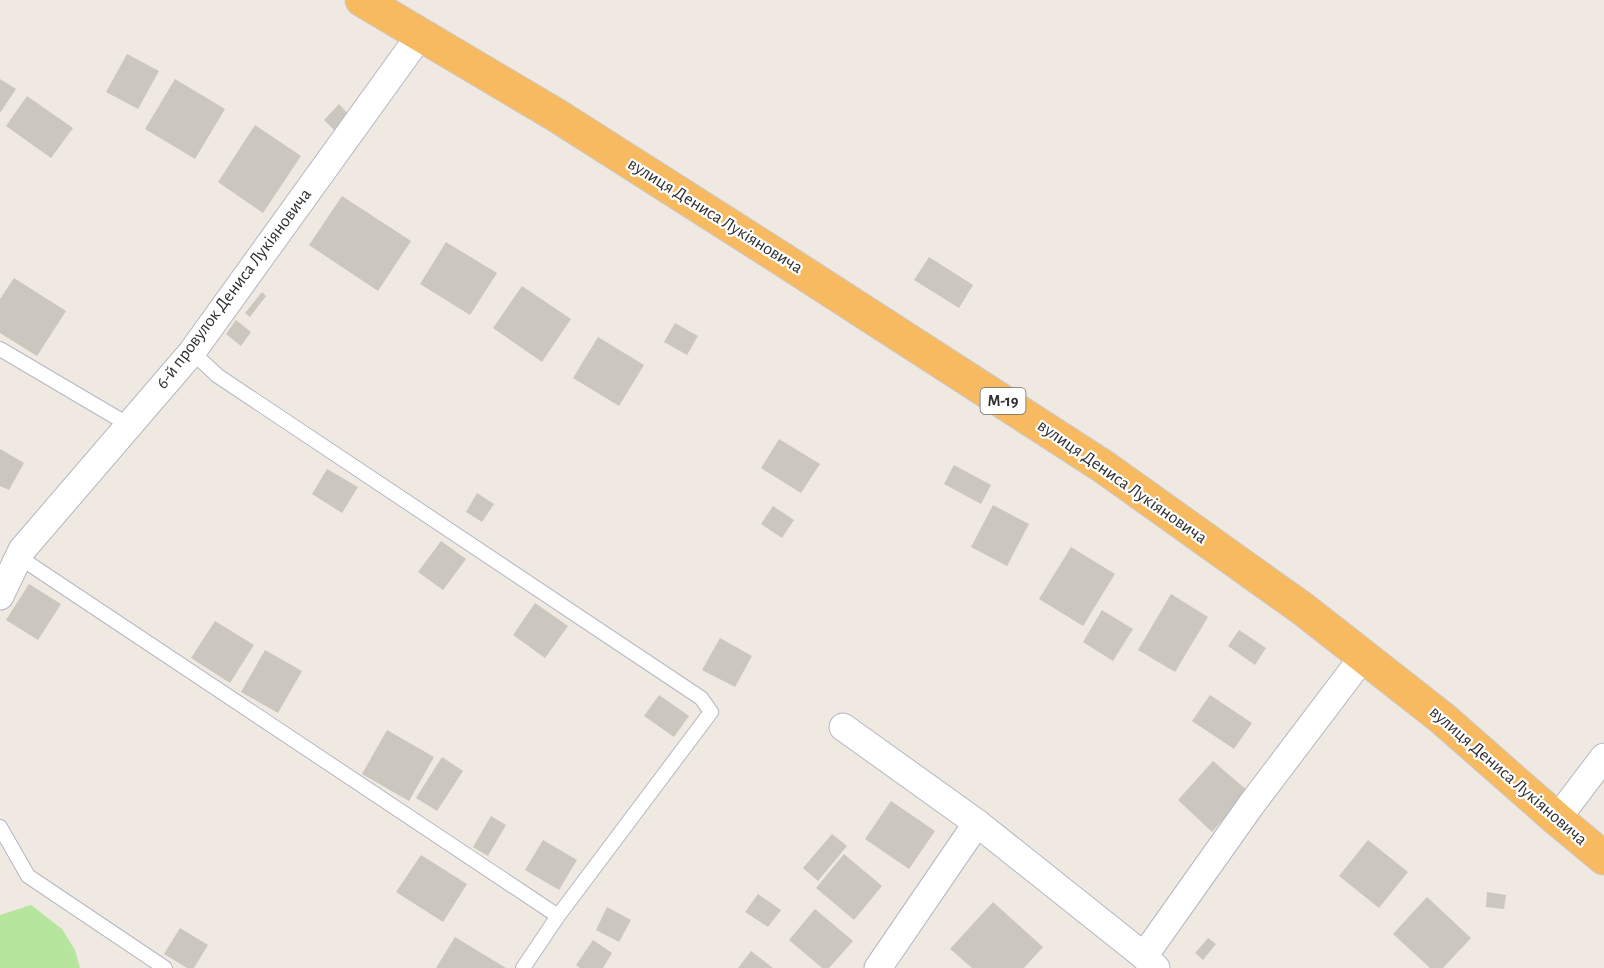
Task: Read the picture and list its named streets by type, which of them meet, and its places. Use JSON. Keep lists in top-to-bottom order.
{
  "streets": {
    "highway": ["вулиця Дениса Лукіяновича", "М-19"],
    "street": ["6-й провулок Дениса Лукіяновича"]
  },
  "crossings": [
    ["вулиця Дениса Лукіяновича", "6-й провулок Дениса Лукіяновича"]
  ]
}
